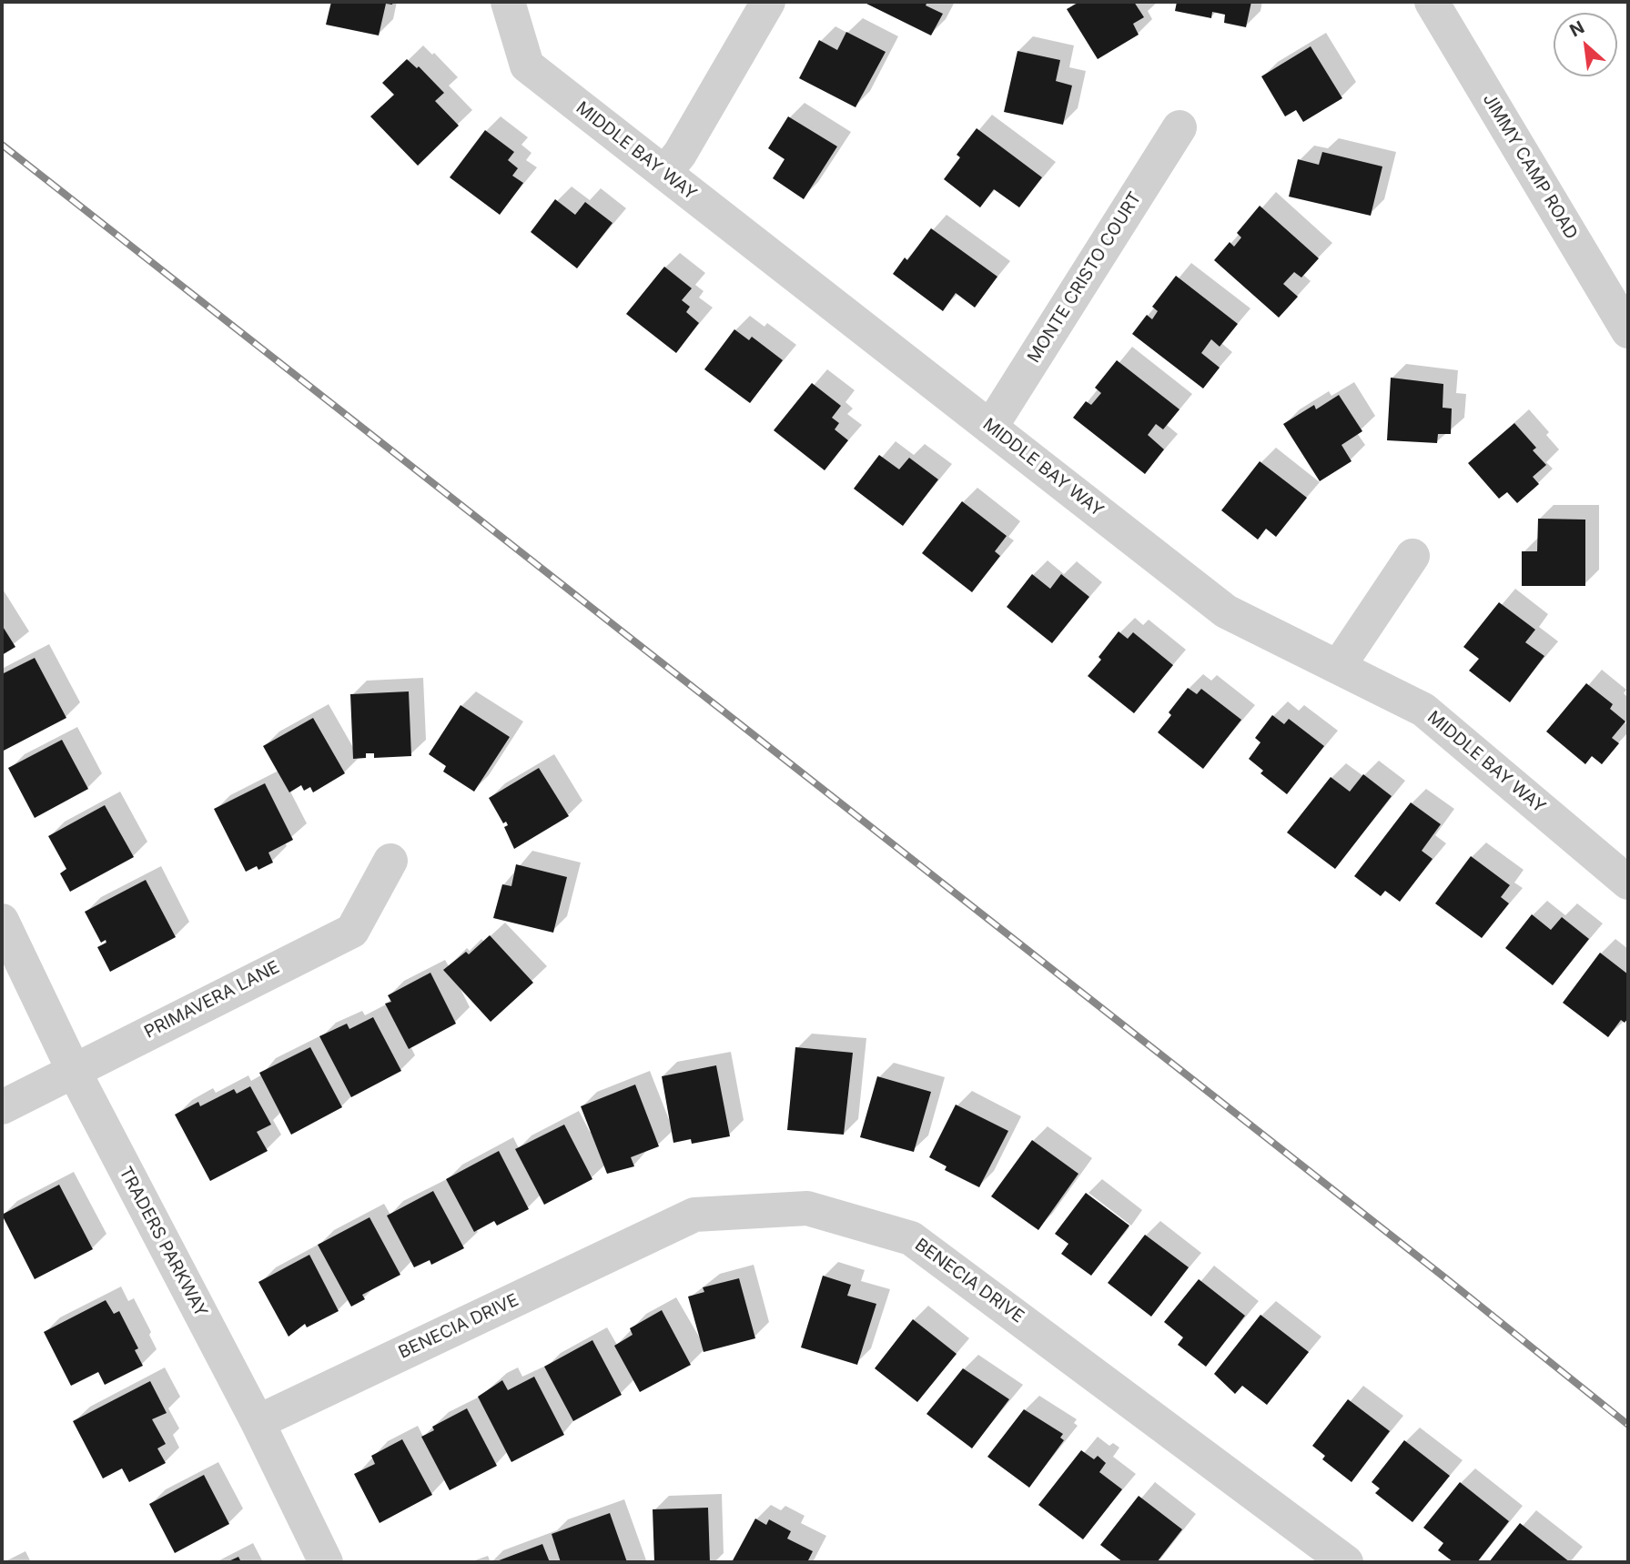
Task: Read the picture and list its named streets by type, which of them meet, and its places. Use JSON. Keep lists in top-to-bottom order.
{
  "streets": {
    "street": [
      "MIDDLE BAY WAY",
      "JIMMY CAMP ROAD",
      "MONTE CRISTO COURT",
      "PRIMAVERA LANE",
      "TRADERS PARKWAY",
      "BENECIA DRIVE"
    ]
  },
  "crossings": [
    ["MIDDLE BAY WAY", "MONTE CRISTO COURT"],
    ["PRIMAVERA LANE", "TRADERS PARKWAY"],
    ["TRADERS PARKWAY", "BENECIA DRIVE"]
  ],
  "north": "top left"
}
